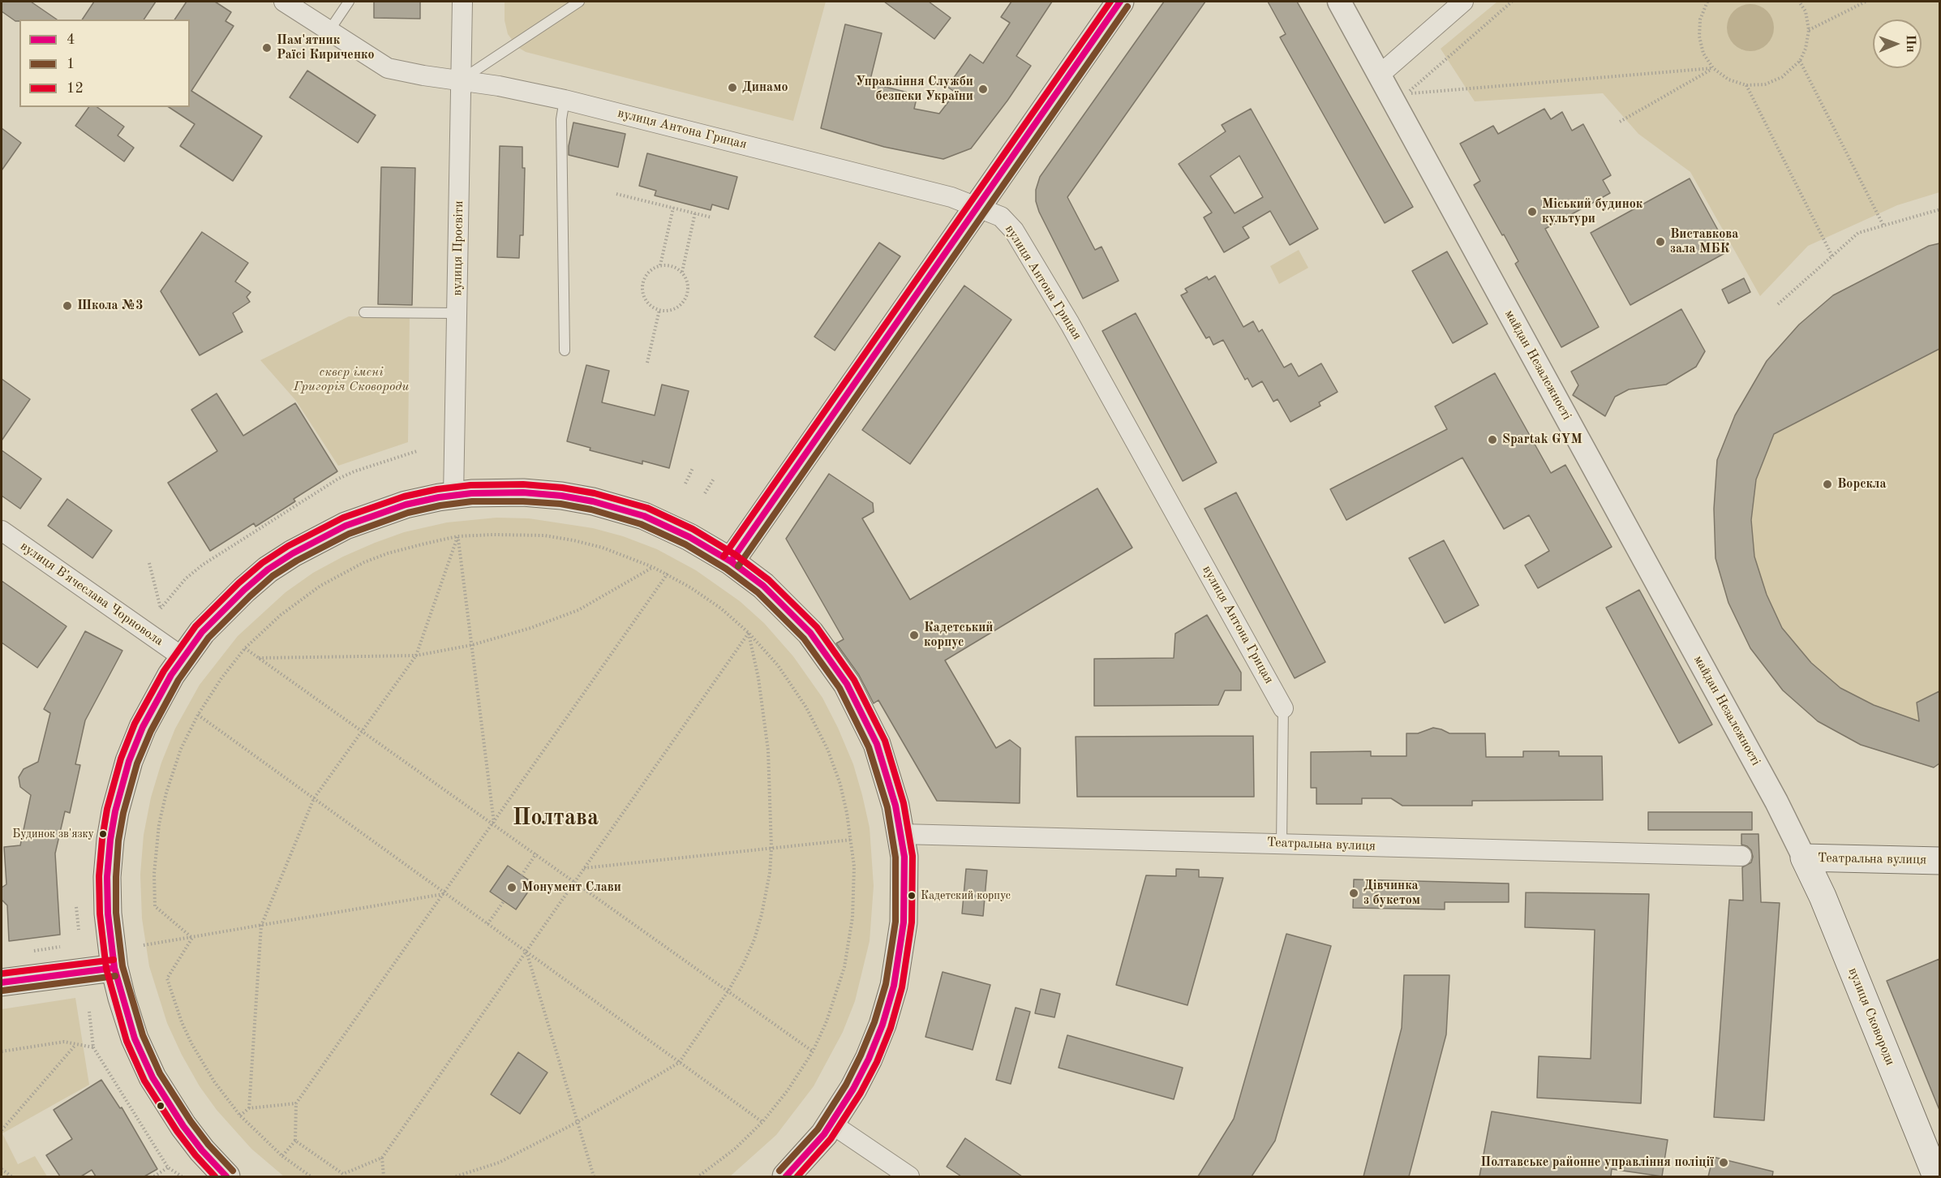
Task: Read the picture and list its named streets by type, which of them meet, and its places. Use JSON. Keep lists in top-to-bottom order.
{
  "streets": {
    "main road": ["Театральна вулиця", "вулиця Сковороди"],
    "street": [
      "вулиця Антона Грицая",
      "вулиця Просвіти",
      "майдан Незалежності",
      "вулиця Вʼячеслава Чорновола"
    ]
  },
  "crossings": [
    ["вулиця Антона Грицая", "вулиця Просвіти"],
    ["майдан Незалежності", "Театральна вулиця"],
    ["майдан Незалежності", "вулиця Сковороди"],
    ["Театральна вулиця", "вулиця Сковороди"]
  ],
  "districts": ["Полтава"],
  "parks": ["сквер імені Григорія Сковороди"],
  "places": [
    "Пам'ятник Раїсі Кириченко",
    "Динамо",
    "Управління Служби безпеки України",
    "Міський будинок культури",
    "Виставкова зала МБК",
    "Школа №3",
    "Spartak GYM",
    "Ворскла",
    "Кадетський корпус",
    "Будинок зв'язку",
    "Монумент Слави",
    "Дівчинка з букетом",
    "Кадетский корпус",
    "Полтавське районне управління поліції"
  ],
  "lines": ["transit line 4", "transit line 12", "transit line 1"],
  "legend": ["4", "1", "12"],
  "north": "right"
}
